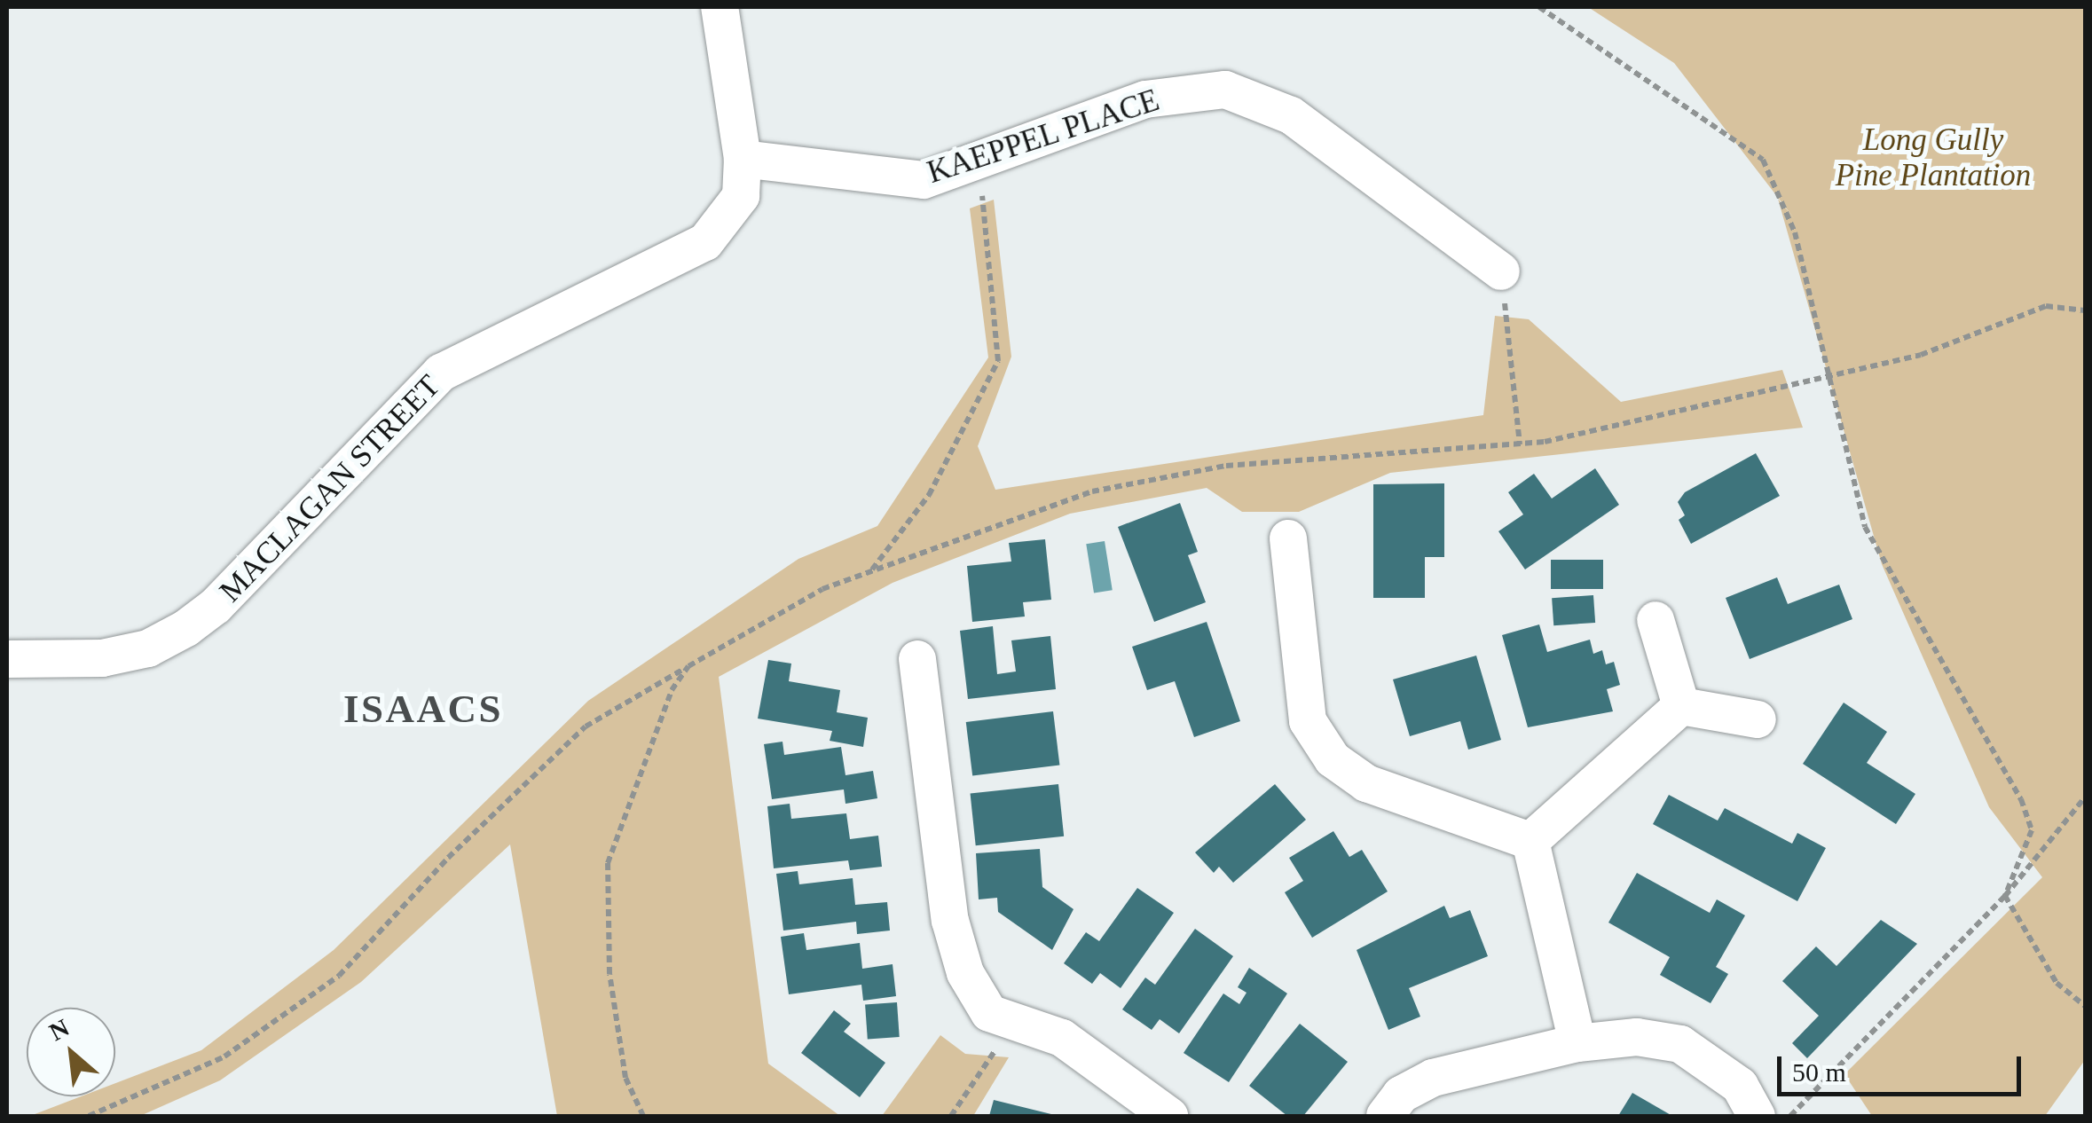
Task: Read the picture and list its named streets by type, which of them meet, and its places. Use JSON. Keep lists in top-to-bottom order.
{
  "streets": {
    "street": ["KAEPPEL PLACE", "MACLAGAN STREET"]
  },
  "crossings": [
    ["KAEPPEL PLACE", "MACLAGAN STREET"]
  ],
  "districts": ["ISAACS"],
  "parks": ["Long Gully Pine Plantation"],
  "scale_bar": "50 m",
  "north": "top left"
}
